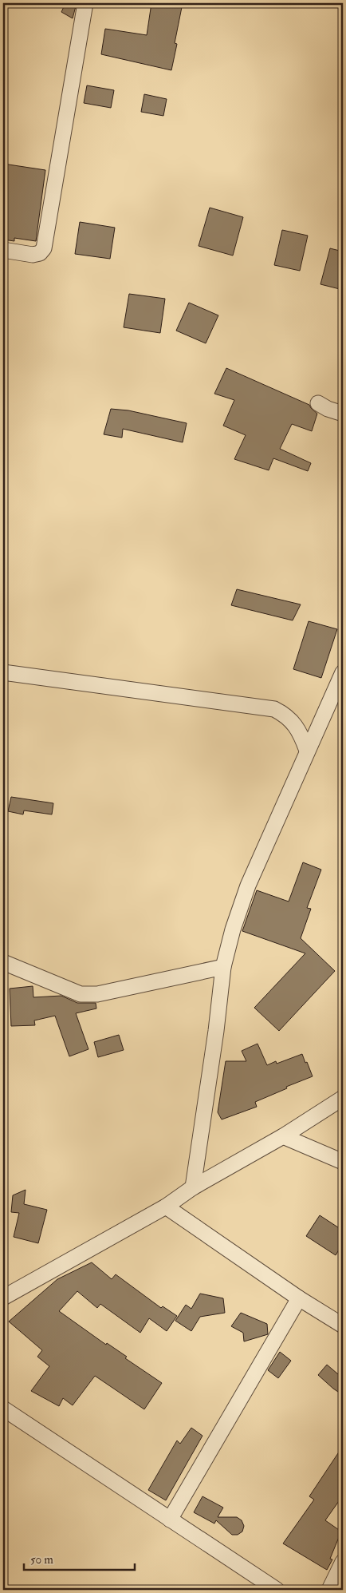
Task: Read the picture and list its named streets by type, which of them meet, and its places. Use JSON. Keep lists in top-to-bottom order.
{
  "scale_bar": "50 m"
}
